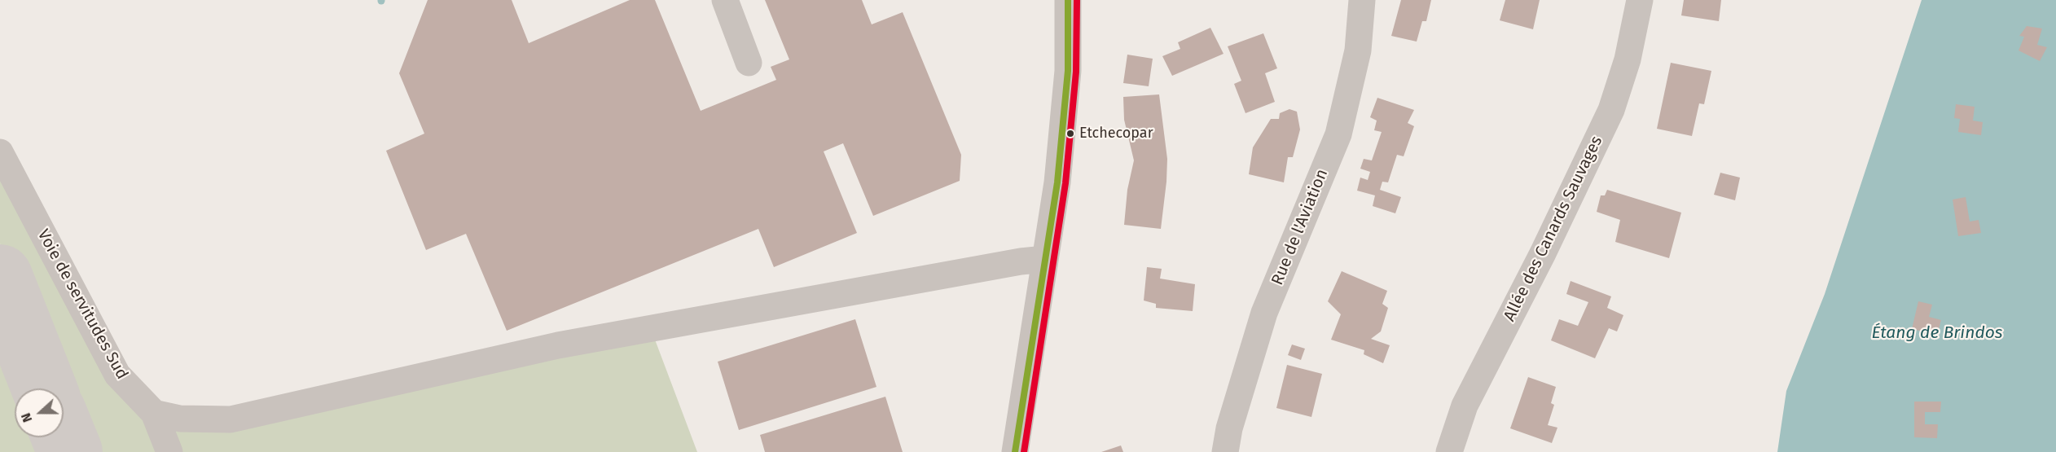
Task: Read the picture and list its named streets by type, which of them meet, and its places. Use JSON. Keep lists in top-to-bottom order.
{
  "streets": {
    "street": ["Rue de l'Aviation", "Allée des Canards Sauvages", "Voie de servitudes Sud"]
  },
  "water": ["Étang de Brindos"],
  "places": ["Etchecopar"],
  "north": "left"
}
